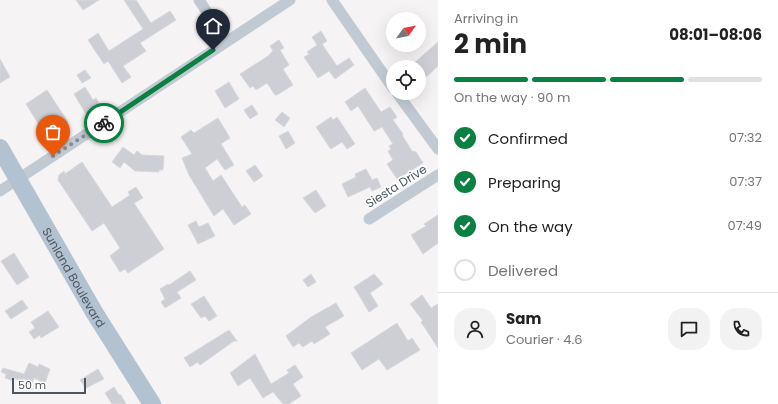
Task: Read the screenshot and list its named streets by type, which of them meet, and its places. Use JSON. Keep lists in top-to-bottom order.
{
  "streets": {
    "main road": ["Sunland Boulevard"],
    "street": ["Siesta Drive"]
  },
  "scale_bar": "50 m",
  "north": "top right",
  "page": {
    "heading": ["2 min", "Arriving in", "08:01–08:06"],
    "panel": ["Sam", "Courier · 4.6"],
    "bar": "On the way · 90 m",
    "list": [
      ["Confirmed", "07:32"],
      ["Preparing", "07:37"],
      ["On the way", "07:49"],
      "Delivered"
    ],
    "scale": "50 m"
  }
}
